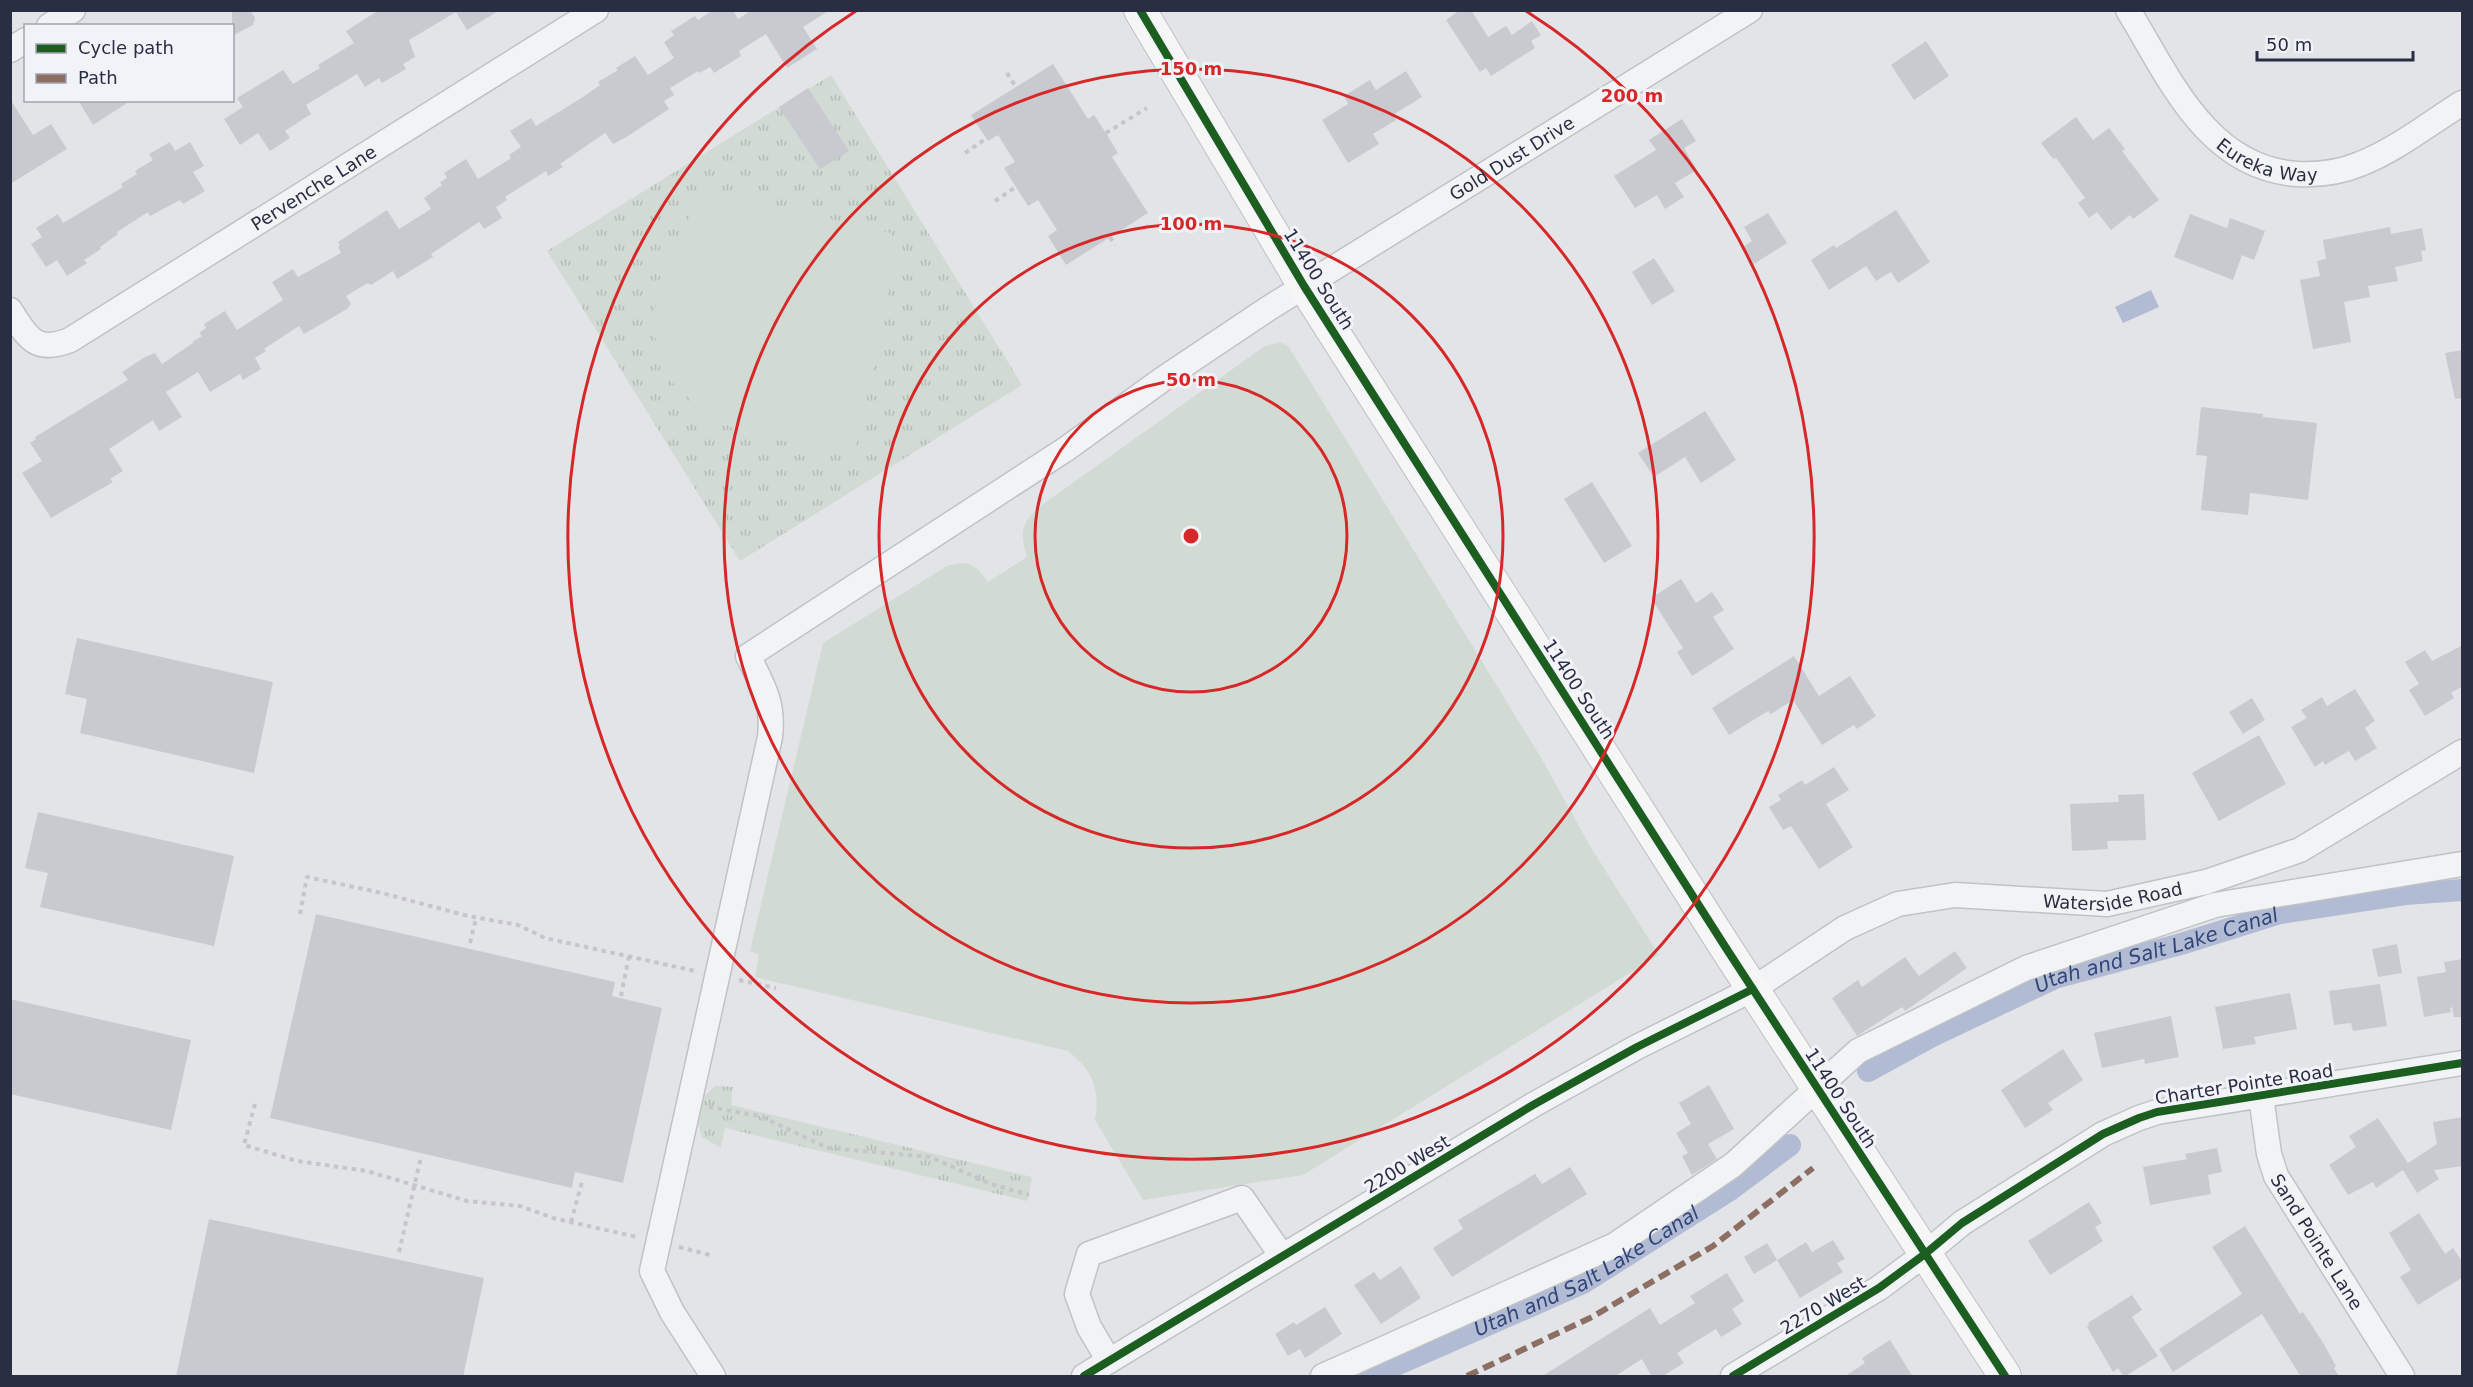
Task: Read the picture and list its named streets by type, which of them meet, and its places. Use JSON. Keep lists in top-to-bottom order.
{
  "streets": {
    "main road": ["11400 South"],
    "street": [
      "Eureka Way",
      "Gold Dust Drive",
      "Pervenche Lane",
      "Waterside Road",
      "Charter Pointe Road",
      "2200 West",
      "Sand Pointe Lane",
      "2270 West"
    ]
  },
  "crossings": [
    ["Gold Dust Drive", "11400 South"],
    ["11400 South", "Waterside Road"],
    ["11400 South", "Charter Pointe Road"],
    ["11400 South", "2200 West"],
    ["11400 South", "2270 West"],
    ["Waterside Road", "2200 West"],
    ["Charter Pointe Road", "Sand Pointe Lane"],
    ["Charter Pointe Road", "2270 West"]
  ],
  "water": ["Utah and Salt Lake Canal"],
  "legend": ["Cycle path", "Path"],
  "scale_bar": "50 m",
  "rings": [
    "150 m",
    "200 m",
    "100 m",
    "50 m"
  ]
}
